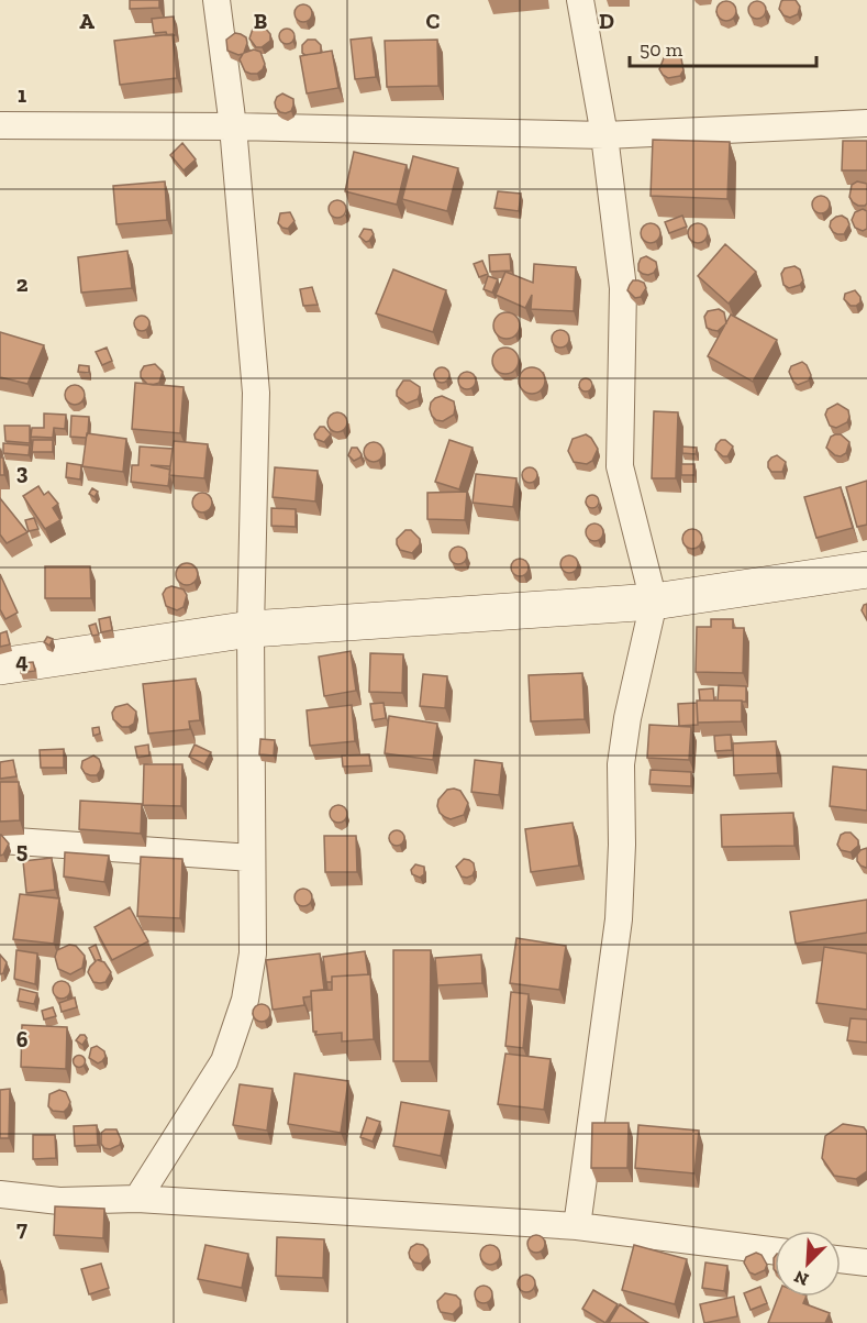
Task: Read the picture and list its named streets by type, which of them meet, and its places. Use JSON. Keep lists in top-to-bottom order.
{
  "scale_bar": "50 m",
  "north": "bottom left",
  "grid": {
    "columns": [
      "A",
      "B",
      "C",
      "D"
    ],
    "rows": [
      "1",
      "2",
      "3",
      "4",
      "5",
      "6",
      "7"
    ]
  }
}
